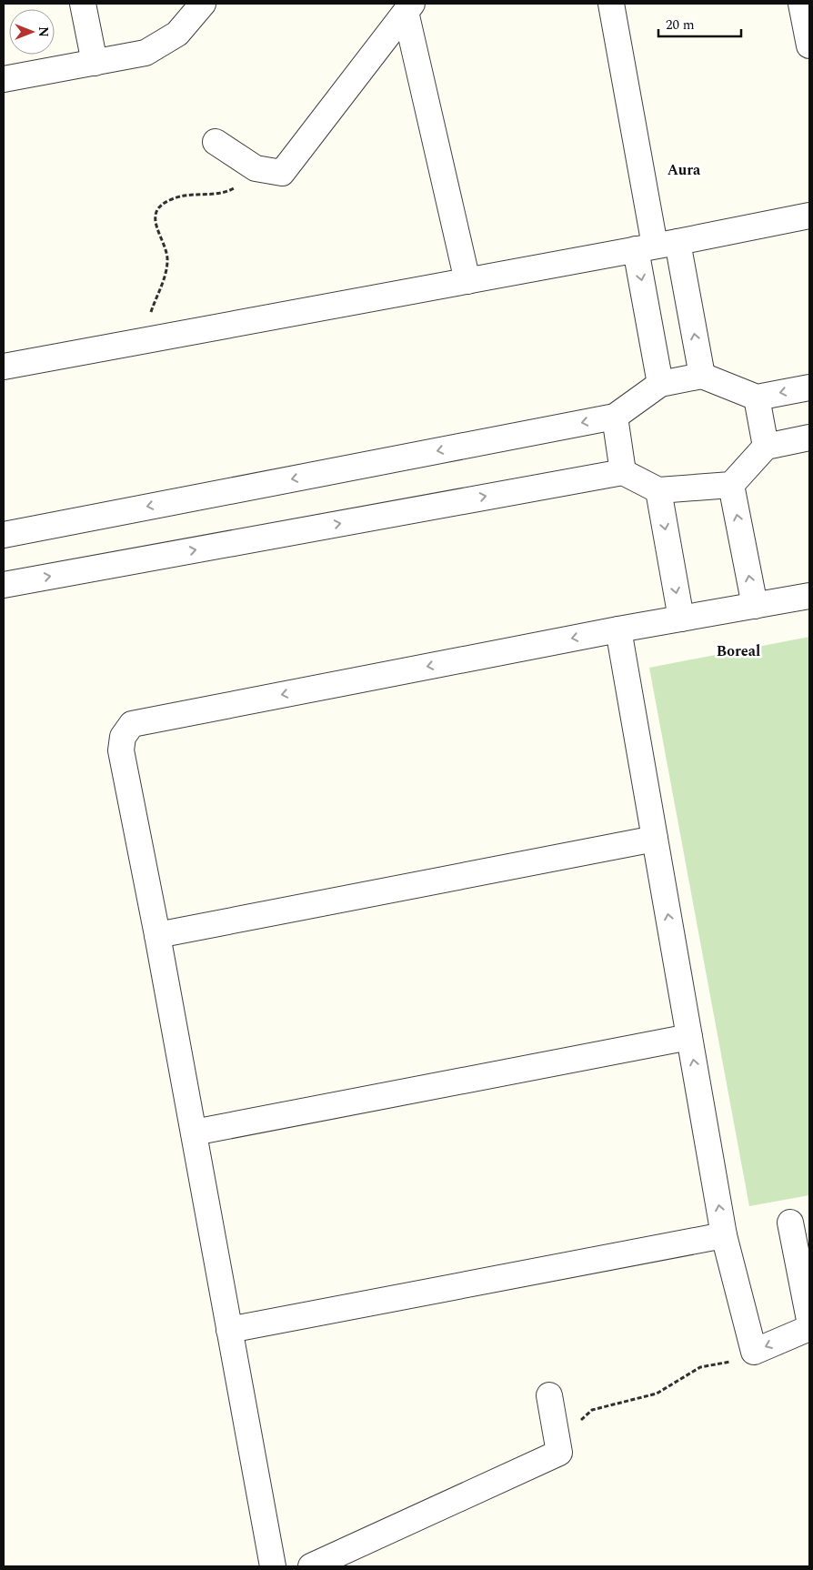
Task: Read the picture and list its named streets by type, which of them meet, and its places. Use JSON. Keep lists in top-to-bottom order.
{
  "districts": ["Aura", "Boreal"],
  "scale_bar": "20 m",
  "north": "right"
}
